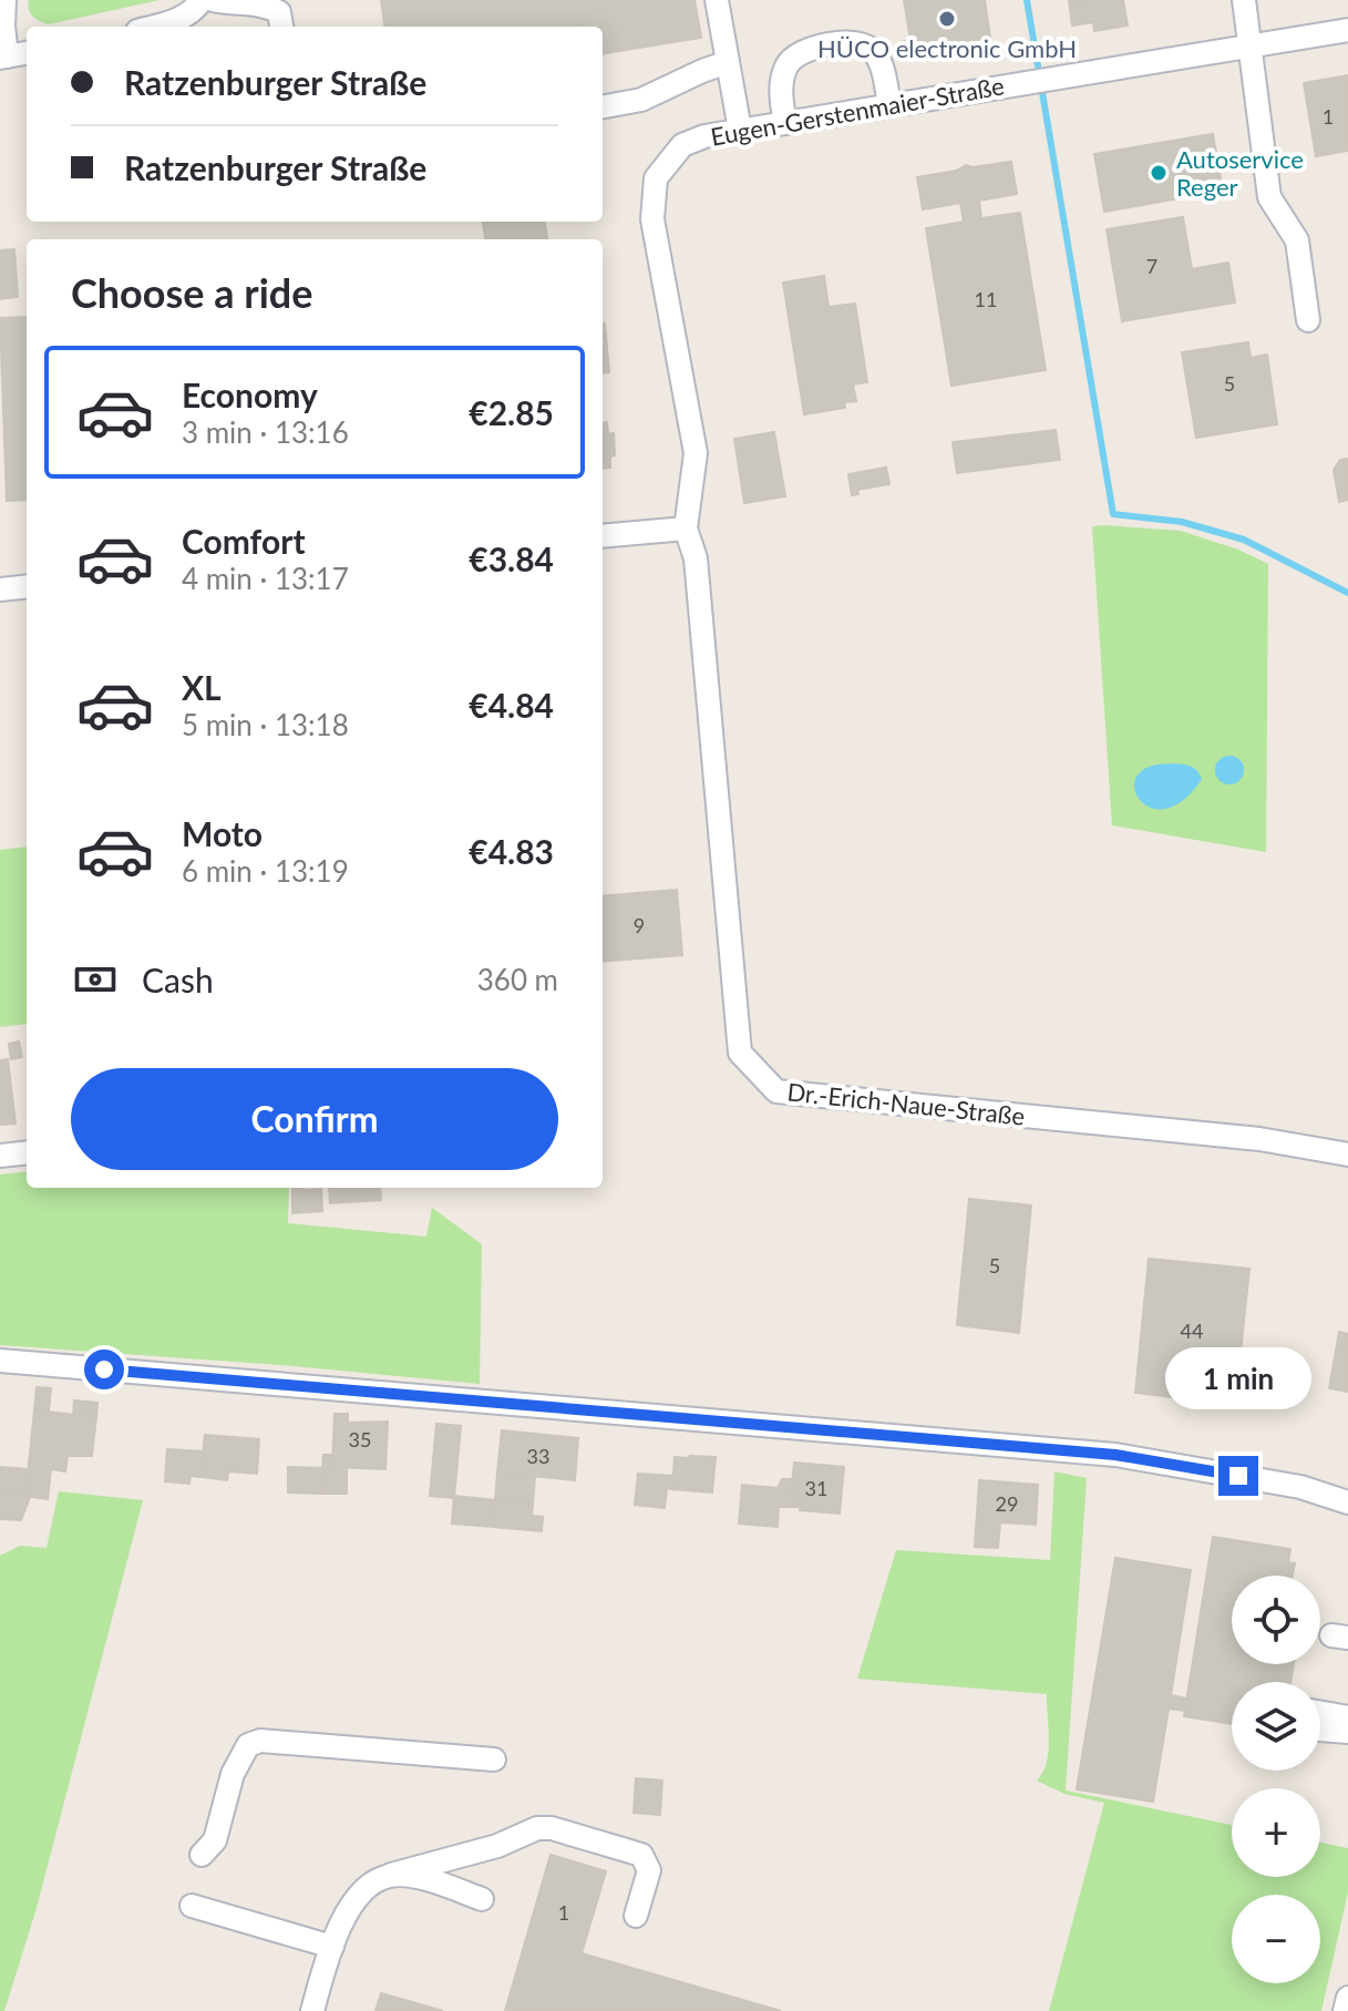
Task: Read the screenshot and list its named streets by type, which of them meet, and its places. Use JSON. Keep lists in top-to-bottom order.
{
  "streets": {
    "street": ["Eugen-Gerstenmaier-Straße", "Dr.-Erich-Naue-Straße"]
  },
  "crossings": [
    ["Eugen-Gerstenmaier-Straße", "Dr.-Erich-Naue-Straße"]
  ],
  "places": ["HÜCO electronic GmbH", "Autoservice Reger"],
  "house_numbers": [
    "1",
    "7",
    "11",
    "5",
    "9",
    "5",
    "44",
    "35",
    "33",
    "31",
    "29",
    "1"
  ],
  "page": {
    "banner": ["Ratzenburger Straße", "Ratzenburger Straße"],
    "heading": "Choose a ride",
    "list": [
      {
        "name": "Economy",
        "note": "3 min · 13:16",
        "value": "€2.85"
      },
      {
        "name": "Comfort",
        "note": "4 min · 13:17",
        "value": "€3.84"
      },
      {
        "name": "XL",
        "note": "5 min · 13:18",
        "value": "€4.84"
      },
      {
        "name": "Moto",
        "note": "6 min · 13:19",
        "value": "€4.83"
      }
    ],
    "pay": ["Cash", "360 m"],
    "buttons": "Confirm",
    "bubble": "1 min",
    "map_buttons": ["+", "−"]
  }
}
